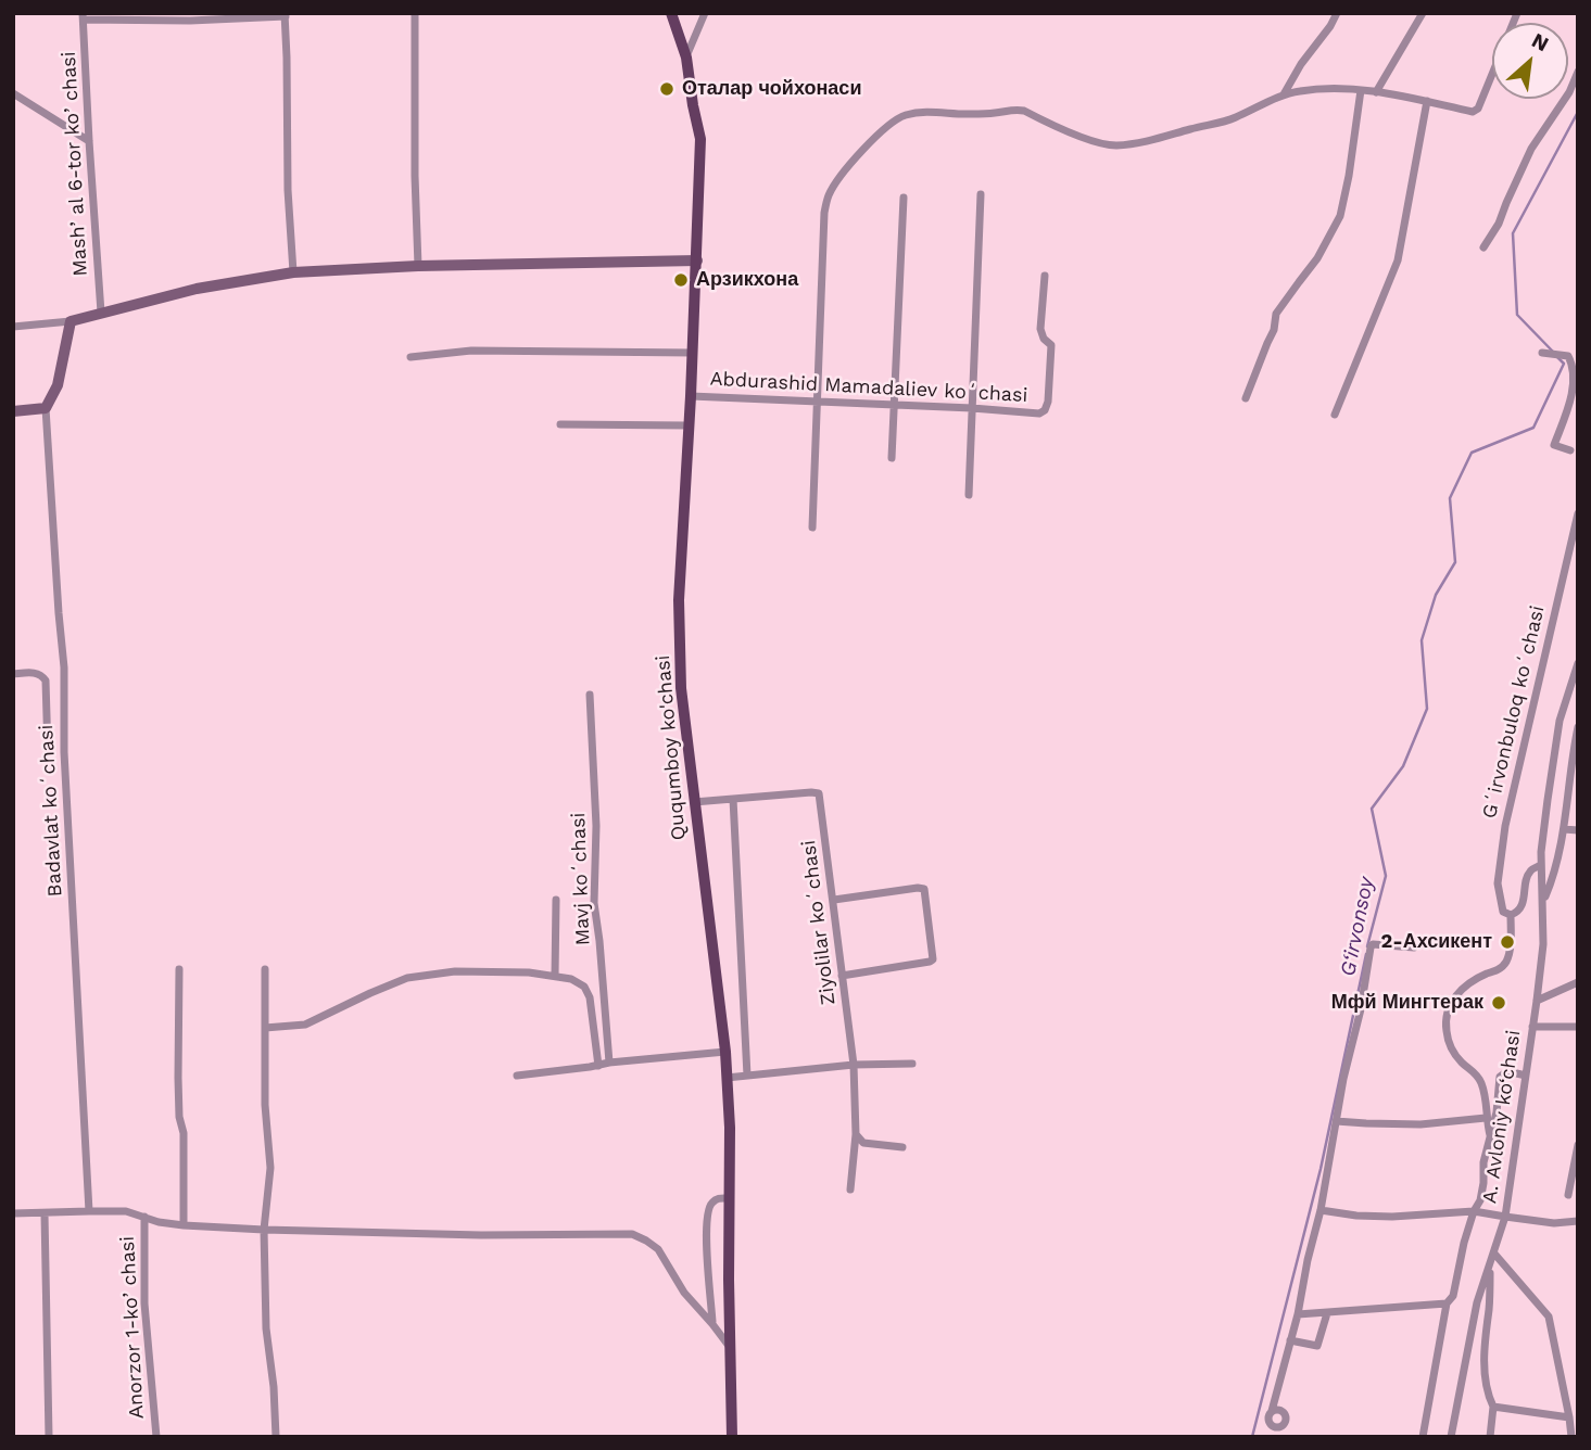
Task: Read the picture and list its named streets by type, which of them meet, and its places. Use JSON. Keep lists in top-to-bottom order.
{
  "streets": {
    "main road": ["Ququmboy ko'chasi"],
    "street": [
      "Mashʼal 6-tor koʼchasi",
      "Abdurashid Mamadaliev koʻchasi",
      "Gʻirvonbuloq koʻchasi",
      "Badavlat koʻchasi",
      "Mavj koʻchasi",
      "Ziyolilar koʻchasi",
      "A. Avloniy ko‘chasi",
      "Аnorzor 1-koʼchasi"
    ]
  },
  "crossings": [
    ["Abdurashid Mamadaliev koʻchasi", "Ququmboy ko'chasi"],
    ["Gʻirvonbuloq koʻchasi", "A. Avloniy ko‘chasi"]
  ],
  "water": ["G‘irvonsoy"],
  "places": [
    "Оталар чойхонаси",
    "Арзикхона",
    "2-Ахсикент",
    "Мфй Мингтерак"
  ],
  "north": "top right"
}
